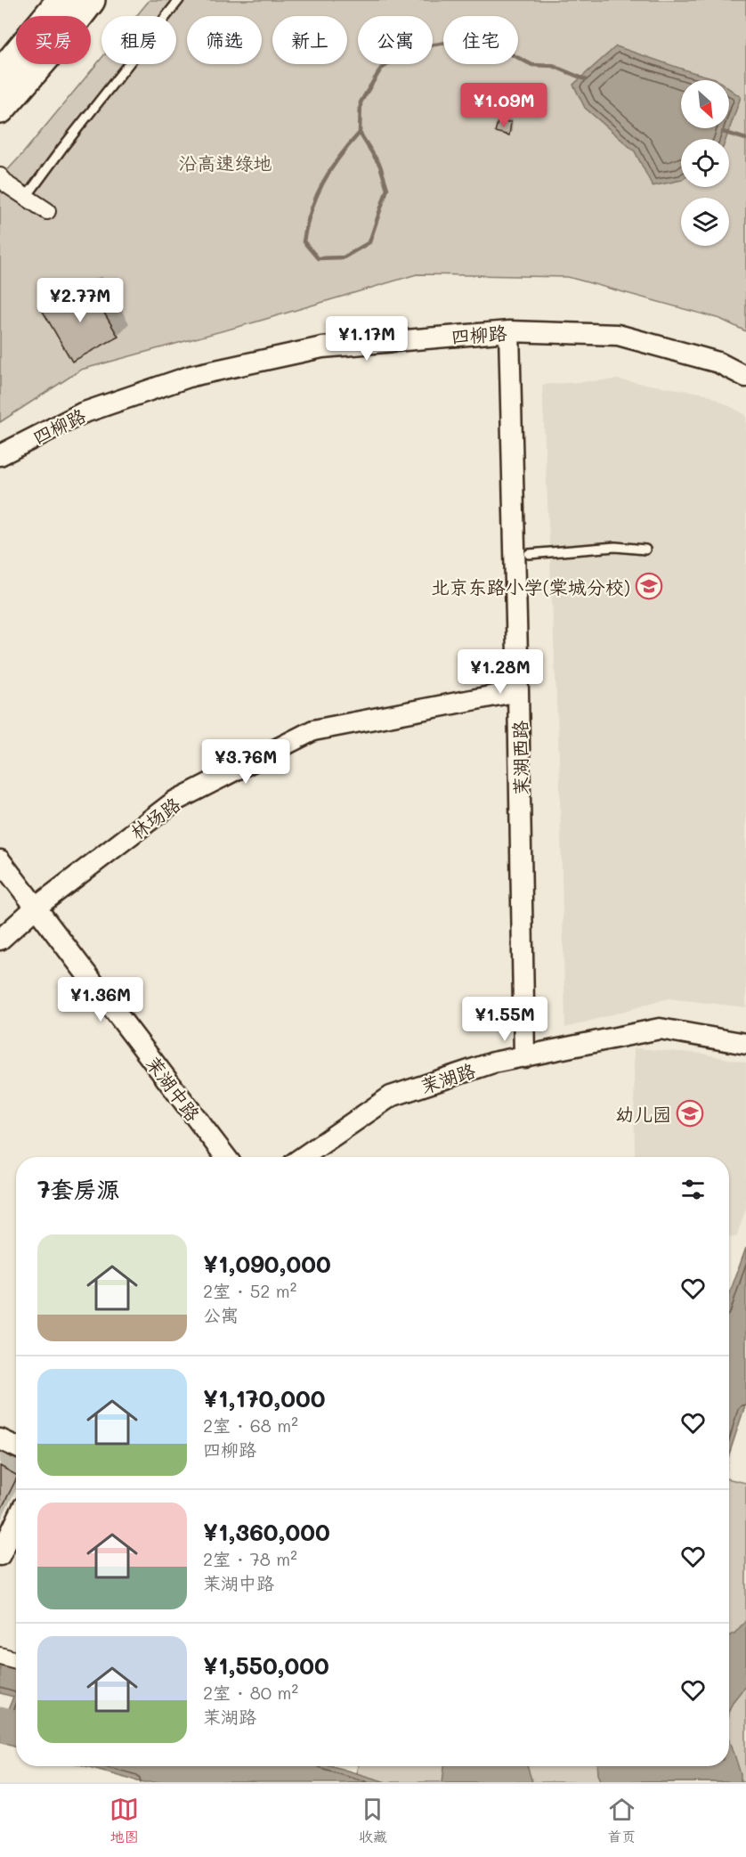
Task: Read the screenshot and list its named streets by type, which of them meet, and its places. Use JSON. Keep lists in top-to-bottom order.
{
  "streets": {
    "street": [
      "四柳路",
      "茉湖西路",
      "林场路",
      "茉湖路",
      "茉湖中路"
    ]
  },
  "crossings": [
    ["四柳路", "茉湖西路"],
    ["茉湖西路", "林场路"],
    ["茉湖西路", "茉湖路"],
    ["林场路", "茉湖中路"]
  ],
  "parks": ["沿高速绿地"],
  "places": {
    "school or university": ["北京东路小学(棠城分校)", "幼儿园"]
  },
  "north": "bottom right",
  "page": {
    "chip": [
      "买房",
      "租房",
      "筛选",
      "新上",
      "公寓",
      "住宅"
    ],
    "price": [
      "¥1.09M",
      "¥2.77M",
      "¥1.17M",
      "¥1.28M",
      "¥3.76M",
      "¥1.36M",
      "¥1.55M"
    ],
    "heading": "7套房源",
    "list": [
      {
        "name": "¥1,090,000",
        "note": "2室 · 52 m² · 公寓"
      },
      {
        "name": "¥1,170,000",
        "note": "2室 · 68 m² · 四柳路"
      },
      {
        "name": "¥1,360,000",
        "note": "2室 · 78 m² · 茉湖中路"
      },
      {
        "name": "¥1,550,000",
        "note": "2室 · 80 m² · 茉湖路"
      }
    ],
    "tabs": ["地图", "收藏", "首页"]
  }
}
